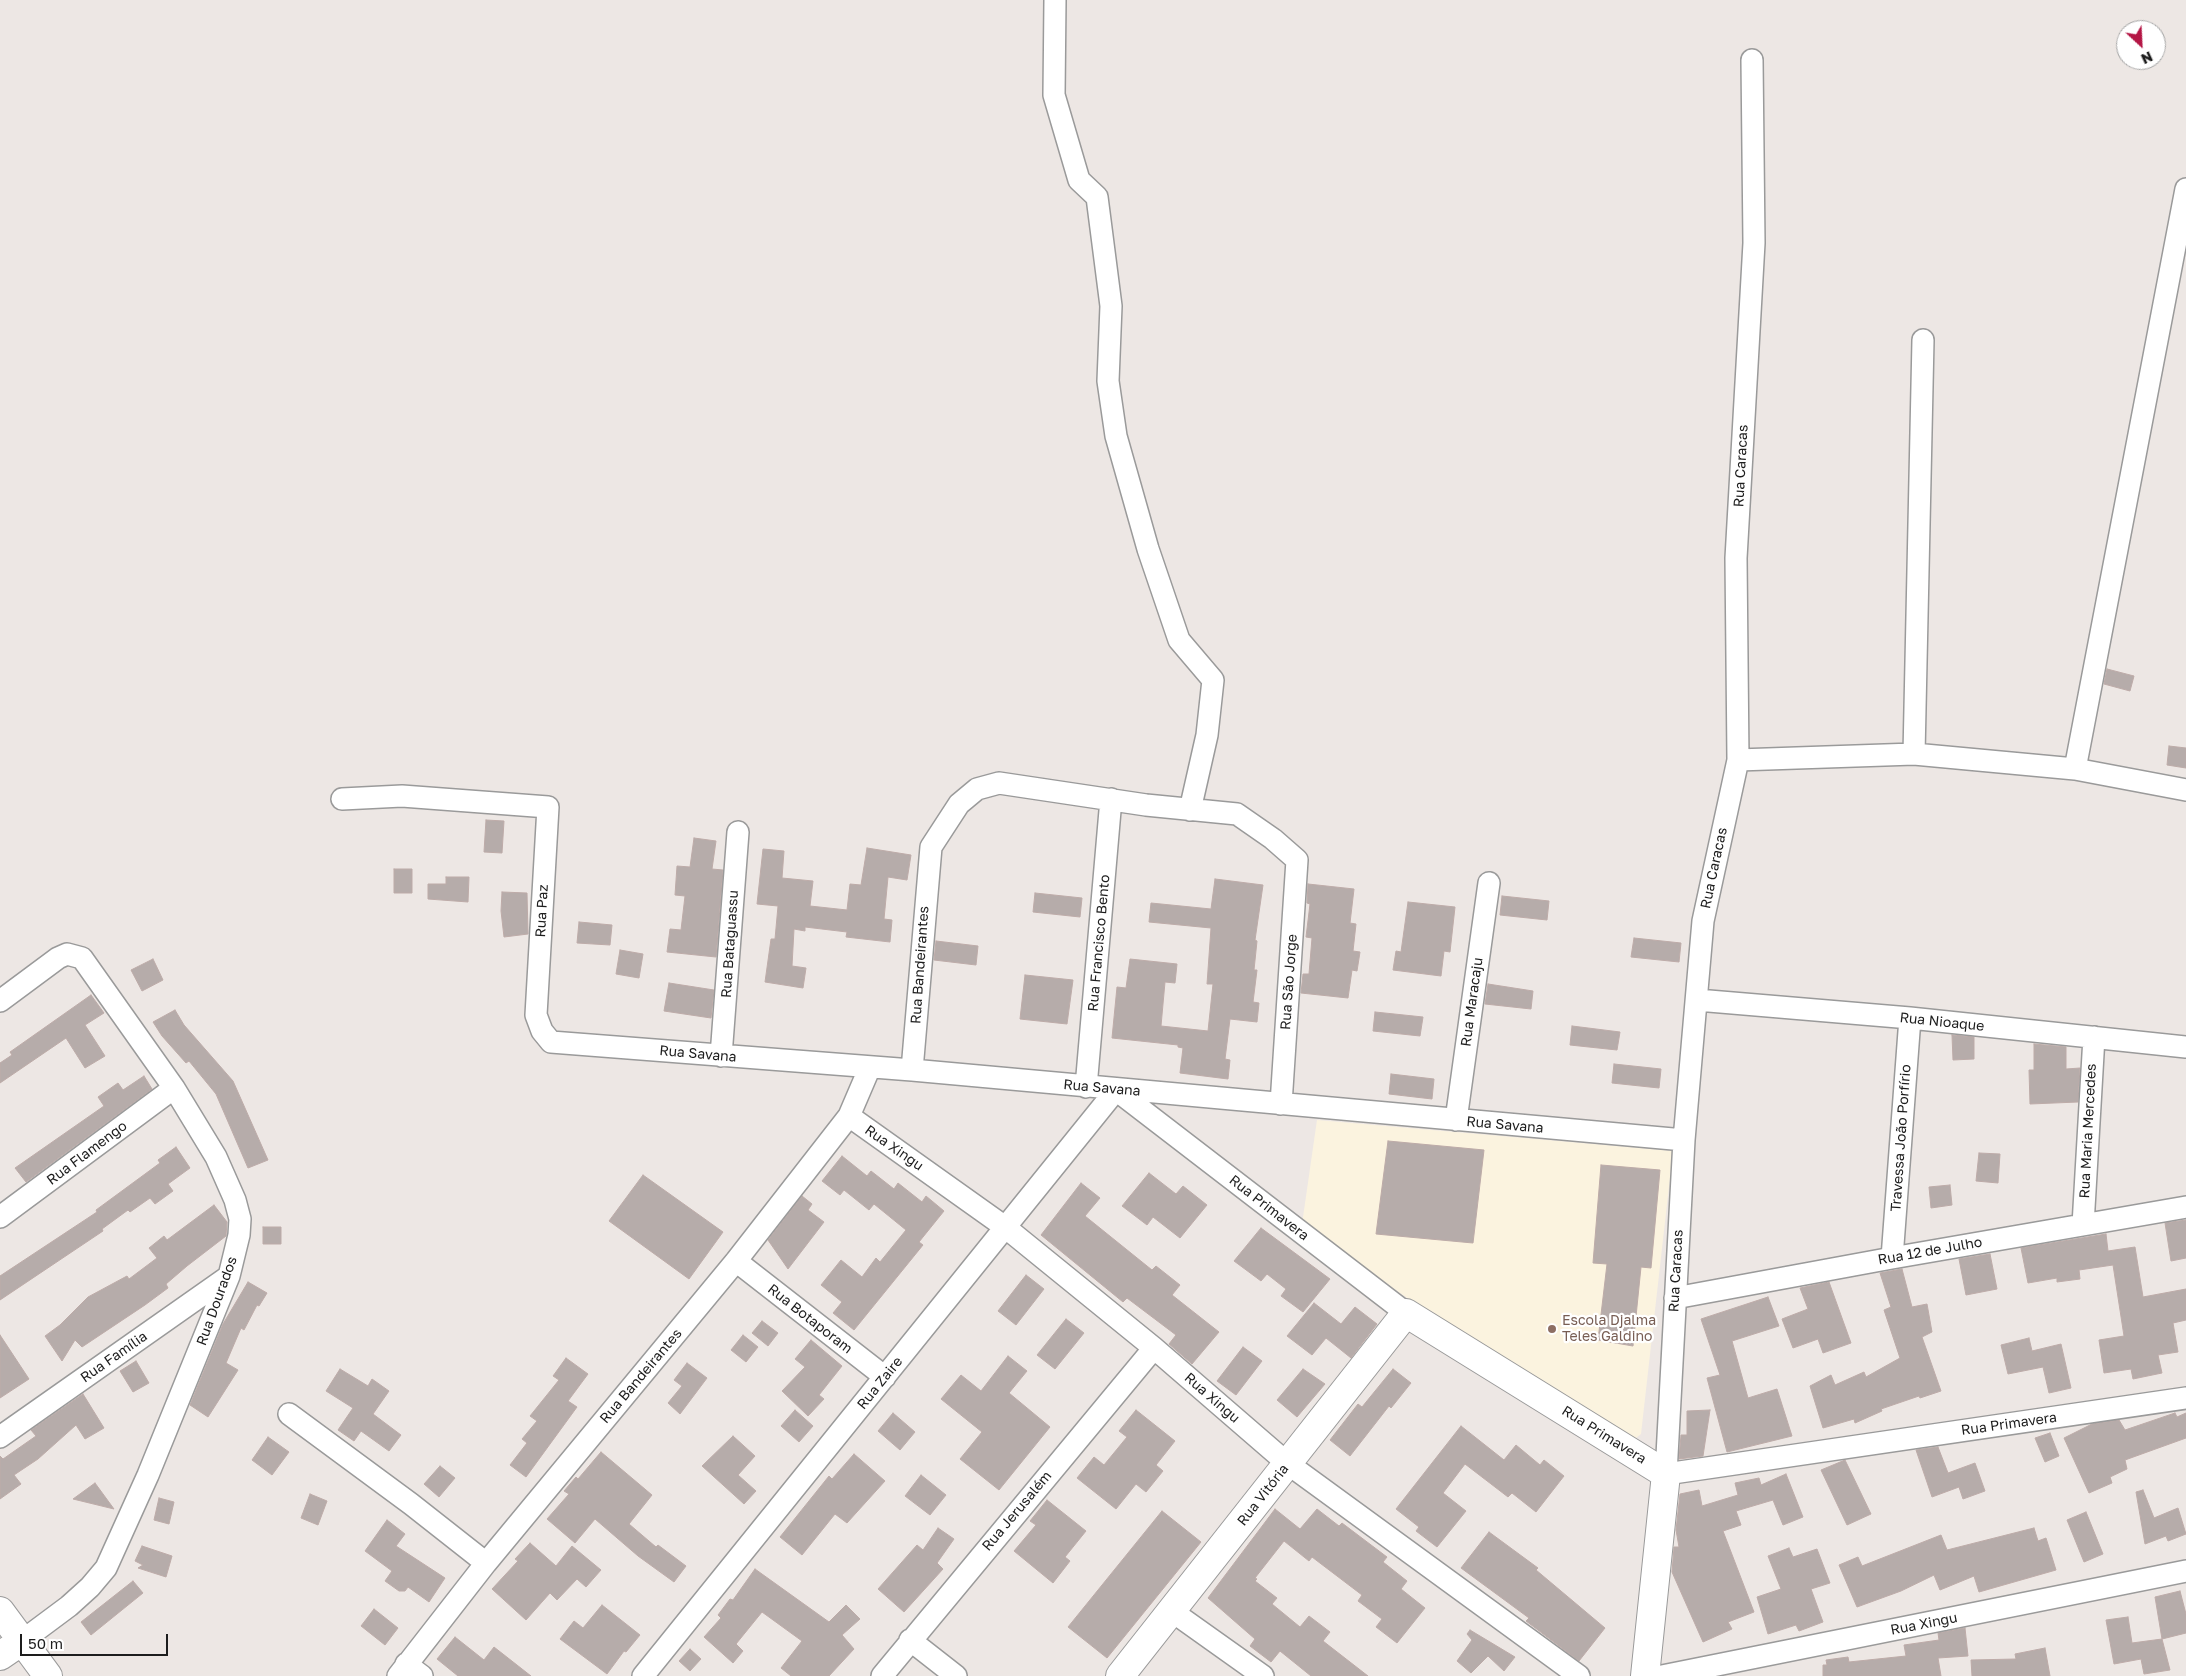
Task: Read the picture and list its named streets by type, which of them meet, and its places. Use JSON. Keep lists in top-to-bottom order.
{
  "streets": {
    "street": [
      "Rua Caracas",
      "Rua Paz",
      "Rua Francisco Bento",
      "Rua Bataguassu",
      "Rua Bandeirantes",
      "Rua São Jorge",
      "Rua Maracaju",
      "Rua Nioaque",
      "Rua Savana",
      "Rua Maria Mercedes",
      "Travessa João Porfírio",
      "Rua Xingu",
      "Rua Flamengo",
      "Rua Primavera",
      "Rua 12 de Julho",
      "Rua Dourados",
      "Rua Botaporam",
      "Rua Família",
      "Rua Zaire",
      "Rua Vitória",
      "Rua Jerusalém"
    ]
  },
  "crossings": [
    ["Rua Caracas", "Rua Nioaque"],
    ["Rua Caracas", "Rua Savana"],
    ["Rua Caracas", "Rua Primavera"],
    ["Rua Caracas", "Rua 12 de Julho"],
    ["Rua Paz", "Rua Savana"],
    ["Rua Francisco Bento", "Rua Bandeirantes"],
    ["Rua Francisco Bento", "Rua Savana"],
    ["Rua Bataguassu", "Rua Savana"],
    ["Rua Bandeirantes", "Rua São Jorge"],
    ["Rua Bandeirantes", "Rua Savana"],
    ["Rua Bandeirantes", "Rua Xingu"],
    ["Rua Bandeirantes", "Rua Botaporam"],
    ["Rua São Jorge", "Rua Savana"],
    ["Rua Maracaju", "Rua Savana"],
    ["Rua Nioaque", "Rua Maria Mercedes"],
    ["Rua Nioaque", "Travessa João Porfírio"],
    ["Rua Savana", "Rua Primavera"],
    ["Rua Savana", "Rua Zaire"],
    ["Rua Maria Mercedes", "Rua 12 de Julho"],
    ["Travessa João Porfírio", "Rua 12 de Julho"],
    ["Rua Xingu", "Rua Zaire"],
    ["Rua Xingu", "Rua Vitória"],
    ["Rua Xingu", "Rua Jerusalém"],
    ["Rua Flamengo", "Rua Dourados"],
    ["Rua Primavera", "Rua Zaire"],
    ["Rua Primavera", "Rua Vitória"],
    ["Rua Dourados", "Rua Família"],
    ["Rua Botaporam", "Rua Zaire"]
  ],
  "places": ["Escola Djalma Teles Galdino"],
  "scale_bar": "50 m",
  "north": "bottom right"
}
